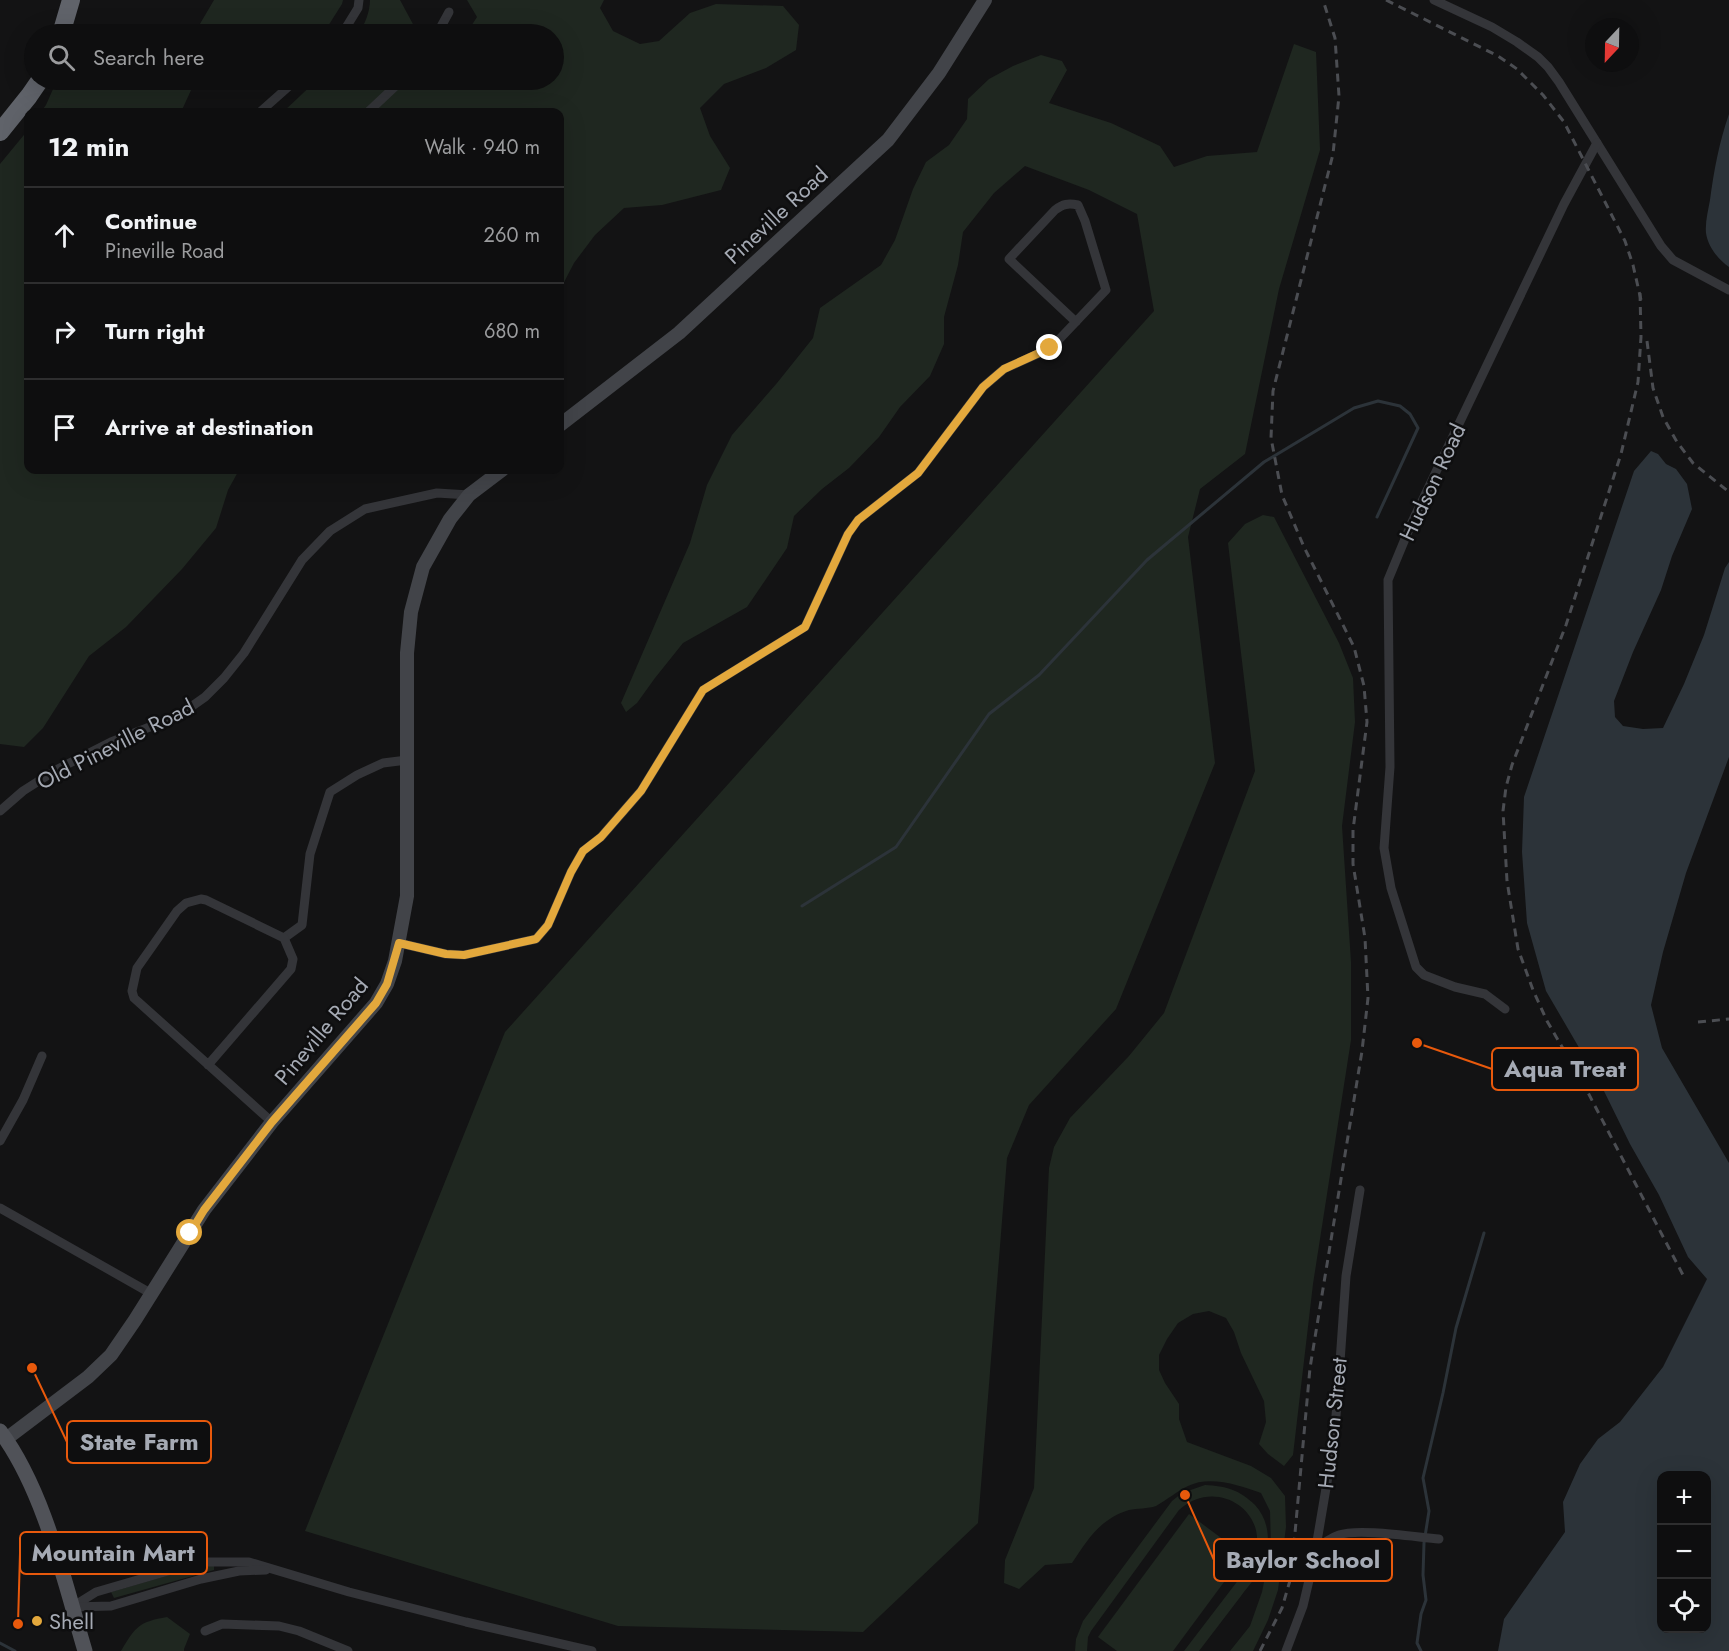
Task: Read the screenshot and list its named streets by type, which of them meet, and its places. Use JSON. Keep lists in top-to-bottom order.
{
  "streets": {
    "main road": ["Pineville Road"],
    "street": ["Hudson Road", "Old Pineville Road", "Hudson Street"]
  },
  "crossings": [
    ["Pineville Road", "Old Pineville Road"]
  ],
  "places": [
    "Aqua Treat",
    "State Farm",
    "Baylor School",
    "Shell",
    "Mountain Mart"
  ],
  "north": "bottom",
  "page": {
    "search": "Search here",
    "heading": ["12 min", "Walk · 940 m"],
    "list": [
      ["Continue", "Pineville Road", "260 m"],
      ["Turn right", "680 m"],
      "Arrive at destination"
    ],
    "map_buttons": ["+", "−"]
  }
}
